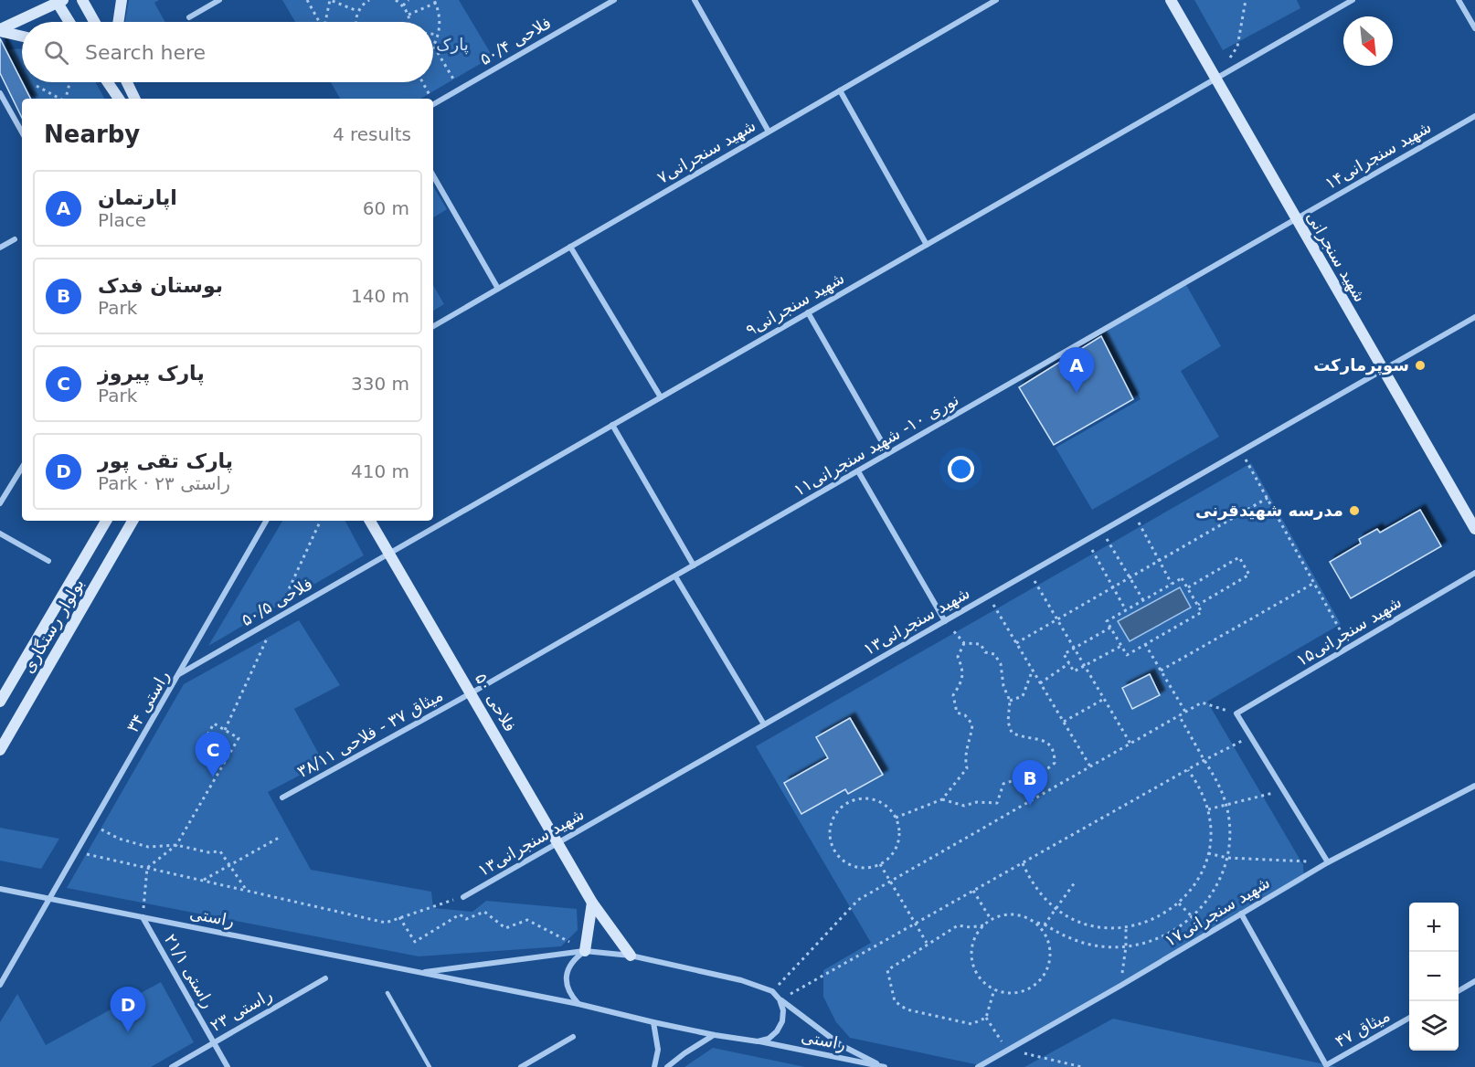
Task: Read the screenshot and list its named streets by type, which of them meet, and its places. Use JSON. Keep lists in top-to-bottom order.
{
  "streets": {
    "street": [
      "فلاحی ۵۰/۴",
      "شهید سنجرانی۷",
      "شهید سنجرانی۱۴",
      "شهید سنجرانی",
      "شهید سنجرانی۹",
      "نوری ۱۰- شهید سنجرانی۱۱",
      "فلاحی ۵۰/۵",
      "شهید سنجرانی۱۳",
      "بولوار رستگاری",
      "شهید سنجرانی۱۵",
      "راستی ۳۴",
      "فلاحی ۵۰",
      "میثاق ۳۷ - فلاحی ۳۸/۱۱",
      "شهید سنجرانی۱۷",
      "راستی",
      "راستی ۲۱/۱",
      "راستی ۲۳",
      "میثاق ۴۷"
    ]
  },
  "crossings": [
    ["شهید سنجرانی۱۴", "شهید سنجرانی"],
    ["شهید سنجرانی۱۴", "نوری ۱۰- شهید سنجرانی۱۱"],
    ["شهید سنجرانی", "شهید سنجرانی۹"],
    ["شهید سنجرانی", "نوری ۱۰- شهید سنجرانی۱۱"],
    ["شهید سنجرانی", "شهید سنجرانی۱۳"],
    ["شهید سنجرانی۹", "فلاحی ۵۰/۵"],
    ["شهید سنجرانی۹", "فلاحی ۵۰"],
    ["نوری ۱۰- شهید سنجرانی۱۱", "فلاحی ۵۰"],
    ["نوری ۱۰- شهید سنجرانی۱۱", "میثاق ۳۷ - فلاحی ۳۸/۱۱"],
    ["فلاحی ۵۰/۵", "راستی ۳۴"],
    ["فلاحی ۵۰/۵", "فلاحی ۵۰"],
    ["شهید سنجرانی۱۳", "فلاحی ۵۰"],
    ["راستی ۳۴", "راستی"],
    ["فلاحی ۵۰", "میثاق ۳۷ - فلاحی ۳۸/۱۱"],
    ["فلاحی ۵۰", "راستی"],
    ["شهید سنجرانی۱۷", "میثاق ۴۷"],
    ["راستی", "راستی ۲۱/۱"],
    ["راستی ۲۱/۱", "راستی ۲۳"]
  ],
  "parks": ["پارک"],
  "places": ["سوپرمارکت", "مدرسه شهیدقرنی"],
  "north": "bottom right",
  "page": {
    "search": "Search here",
    "heading": ["Nearby", "4 results"],
    "list": [
      {
        "mark": "A",
        "name": "اپارتمان",
        "note": "Place",
        "value": "60 m"
      },
      {
        "mark": "B",
        "name": "بوستان فدک",
        "note": "Park",
        "value": "140 m"
      },
      {
        "mark": "C",
        "name": "پارک پیروز",
        "note": "Park",
        "value": "330 m"
      },
      {
        "mark": "D",
        "name": "پارک تقی پور",
        "note": "Park · راستی ۲۳",
        "value": "410 m"
      }
    ],
    "pins": [
      "A",
      "C",
      "B",
      "D"
    ],
    "map_buttons": ["+", "−"]
  }
}
